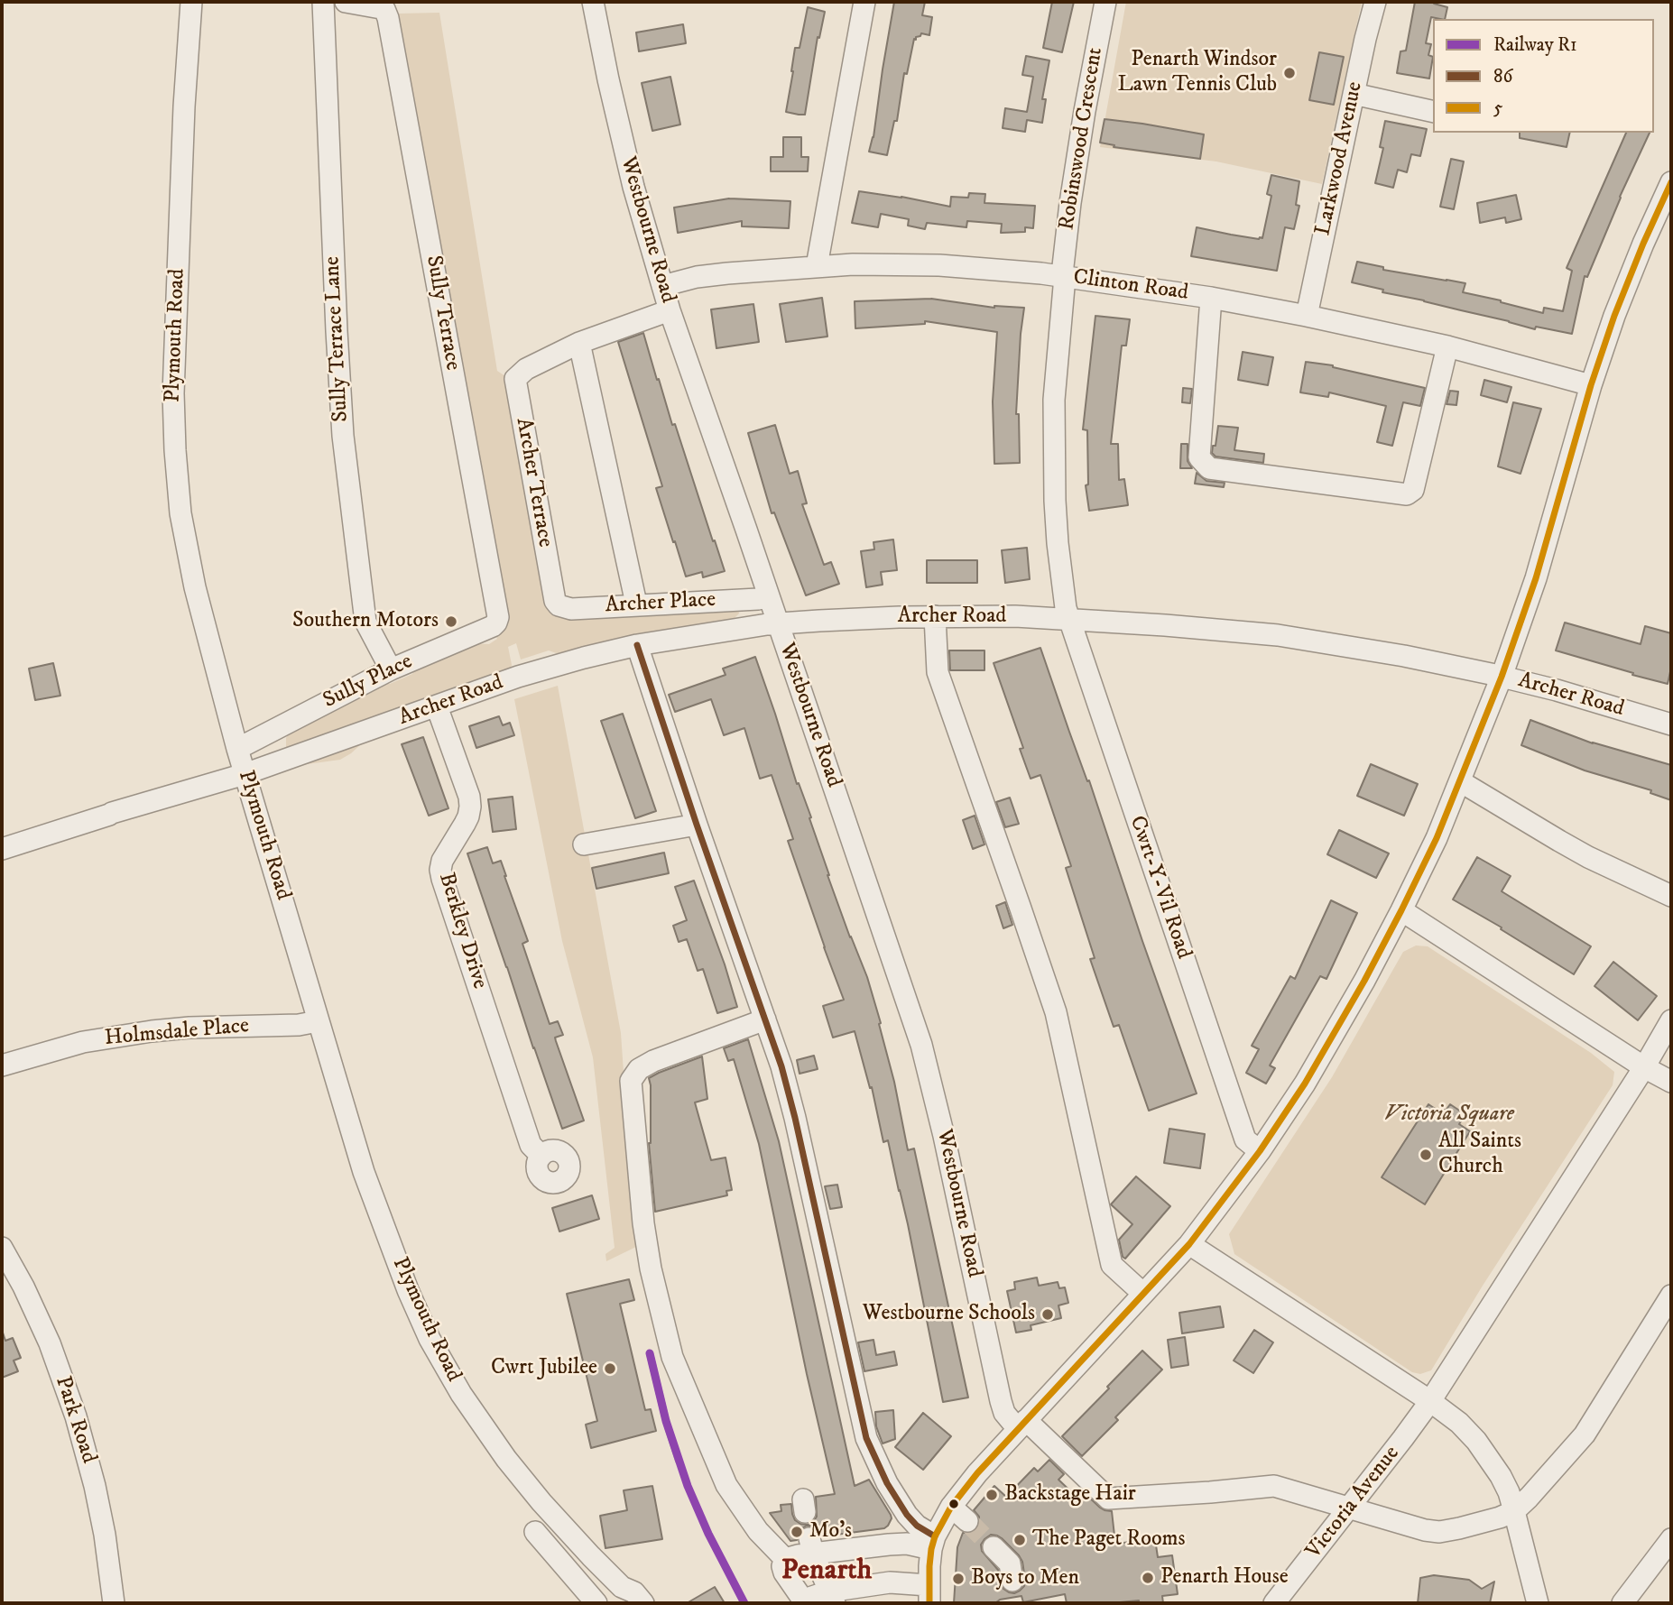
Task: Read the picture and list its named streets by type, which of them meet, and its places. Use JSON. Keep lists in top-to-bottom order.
{
  "streets": {
    "street": [
      "Robinswood Crescent",
      "Larkwood Avenue",
      "Westbourne Road",
      "Clinton Road",
      "Sully Terrace",
      "Plymouth Road",
      "Sully Terrace Lane",
      "Archer Terrace",
      "Archer Place",
      "Archer Road",
      "Sully Place",
      "Cwrt-Y-Vil Road",
      "Berkley Drive",
      "Holmsdale Place",
      "Park Road",
      "Victoria Avenue"
    ]
  },
  "crossings": [
    ["Robinswood Crescent", "Clinton Road"],
    ["Robinswood Crescent", "Archer Road"],
    ["Robinswood Crescent", "Cwrt-Y-Vil Road"],
    ["Larkwood Avenue", "Clinton Road"],
    ["Westbourne Road", "Clinton Road"],
    ["Westbourne Road", "Archer Place"],
    ["Westbourne Road", "Archer Road"],
    ["Westbourne Road", "Victoria Avenue"],
    ["Sully Terrace", "Sully Place"],
    ["Plymouth Road", "Archer Road"],
    ["Plymouth Road", "Sully Place"],
    ["Plymouth Road", "Holmsdale Place"],
    ["Sully Terrace Lane", "Sully Place"],
    ["Archer Terrace", "Archer Place"],
    ["Archer Road", "Cwrt-Y-Vil Road"],
    ["Archer Road", "Berkley Drive"]
  ],
  "districts": ["Penarth"],
  "parks": ["Victoria Square"],
  "places": [
    "Penarth Windsor Lawn Tennis Club",
    "Southern Motors",
    "All Saints Church",
    "Westbourne Schools",
    "Cwrt Jubilee",
    "Backstage Hair",
    "Mo's",
    "The Paget Rooms",
    "Penarth House",
    "Boys to Men"
  ],
  "lines": ["transit line 5", "transit line 86", "rail line R1"],
  "legend": ["Railway R1", "86", "5"]
}
